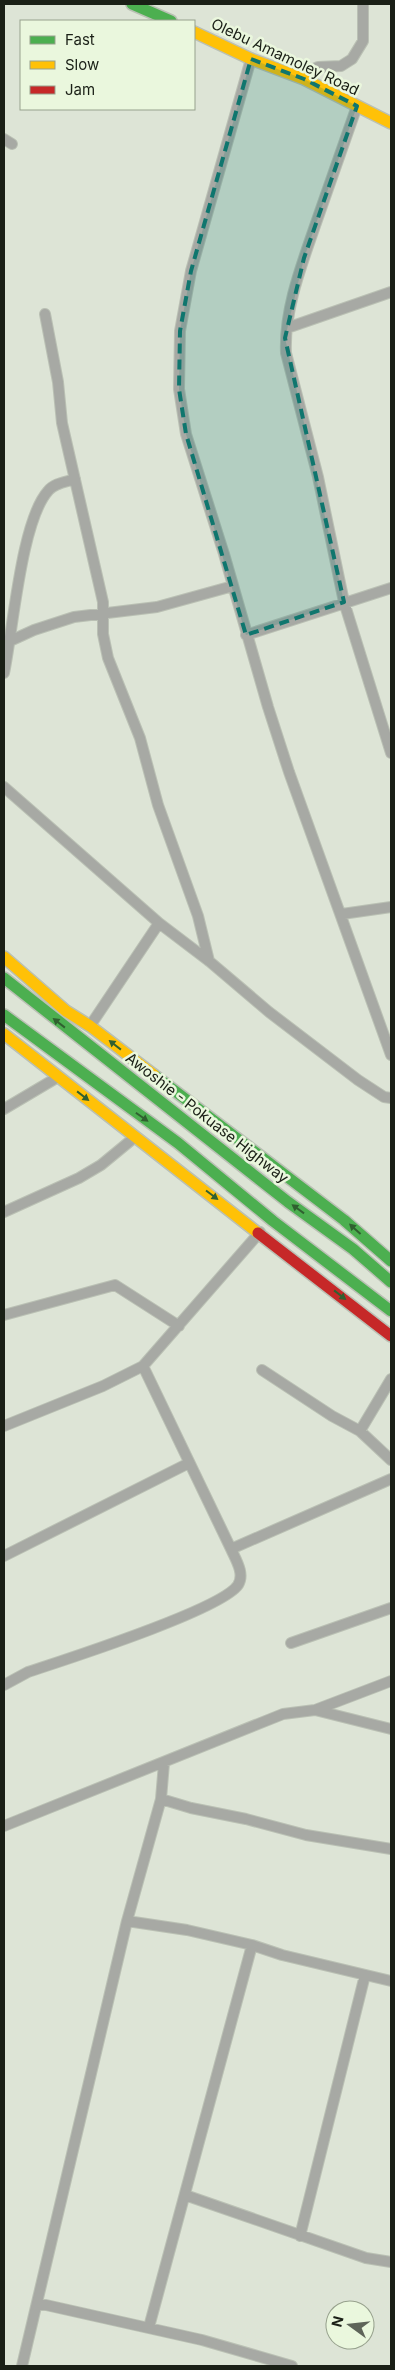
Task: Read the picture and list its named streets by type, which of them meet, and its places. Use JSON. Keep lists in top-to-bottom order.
{
  "streets": {
    "street": ["Olebu Amamoley Road", "Awoshie - Pokuase Highway"]
  },
  "legend": ["Fast", "Slow", "Jam"],
  "north": "left"
}
